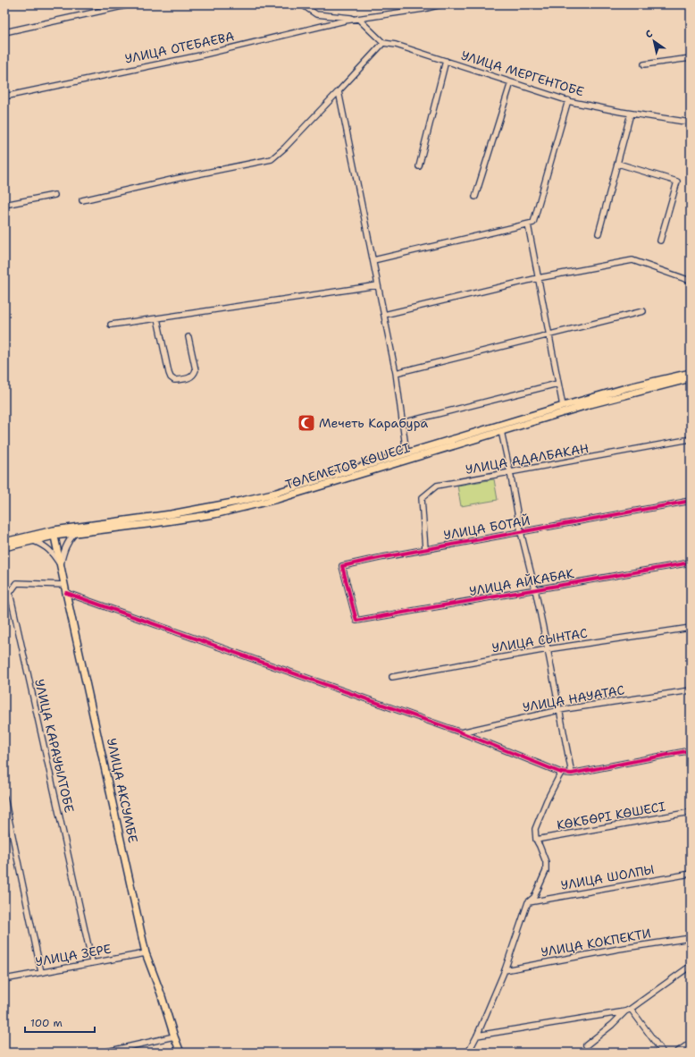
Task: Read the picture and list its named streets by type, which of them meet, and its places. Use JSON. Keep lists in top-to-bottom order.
{
  "streets": {
    "main road": ["ТӨЛЕМЕТОВ КӨШЕСІ", "УЛИЦА АКСУМБЕ"],
    "street": [
      "УЛИЦА ОТЕБАЕВА",
      "УЛИЦА МЕРГЕНТОБЕ",
      "УЛИЦА АДАЛБАКАН",
      "УЛИЦА БОТАЙ",
      "УЛИЦА АЙКАБАК",
      "УЛИЦА СЫНТАС",
      "УЛИЦА НАУАТАС",
      "УЛИЦА КАРАУЫЛТОБЕ",
      "КӨКБӨРІ КӨШЕСІ",
      "УЛИЦА ШОЛПЫ",
      "УЛИЦА КОКПЕКТИ",
      "УЛИЦА ЗЕРЕ"
    ]
  },
  "crossings": [
    ["УЛИЦА АДАЛБАКАН", "УЛИЦА БОТАЙ"],
    ["ТӨЛЕМЕТОВ КӨШЕСІ", "УЛИЦА АКСУМБЕ"],
    ["УЛИЦА БОТАЙ", "УЛИЦА АЙКАБАК"],
    ["УЛИЦА КАРАУЫЛТОБЕ", "УЛИЦА АКСУМБЕ"],
    ["УЛИЦА КАРАУЫЛТОБЕ", "УЛИЦА ЗЕРЕ"],
    ["УЛИЦА АКСУМБЕ", "УЛИЦА ЗЕРЕ"]
  ],
  "places": {
    "mosque": ["Мечеть Карабура"]
  },
  "scale_bar": "100 m",
  "north": "top left"
}
